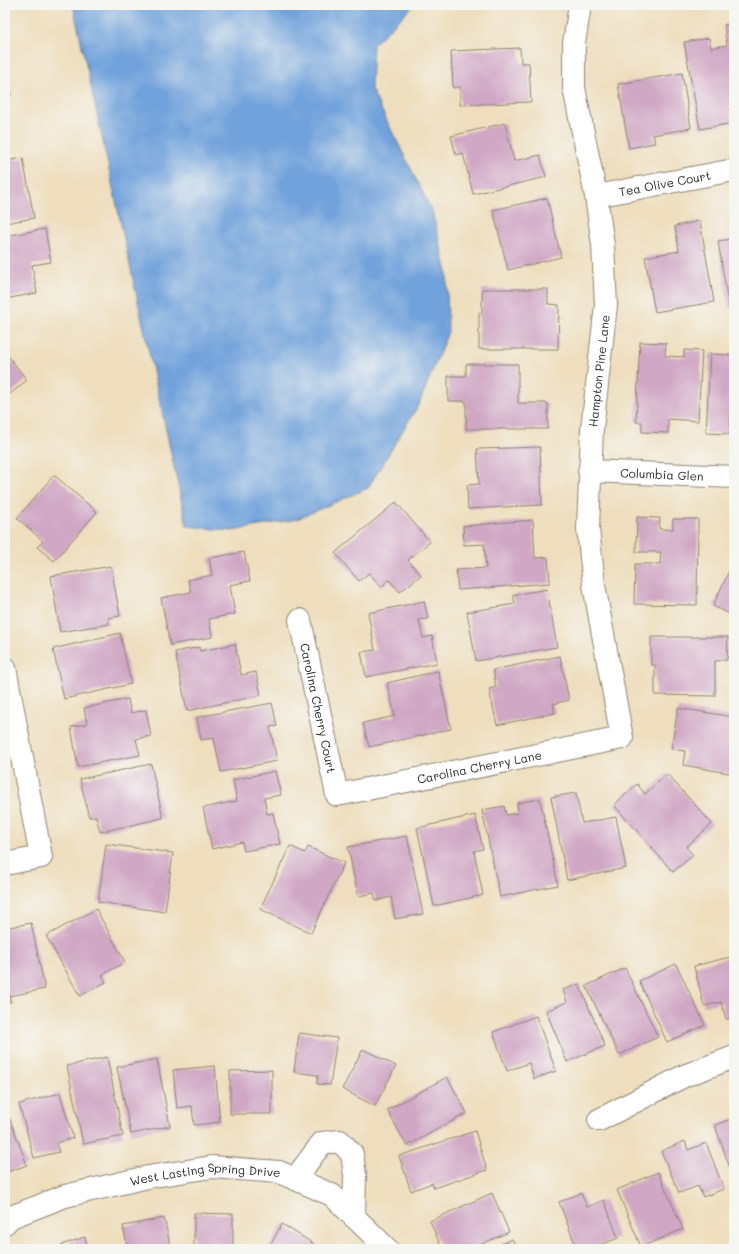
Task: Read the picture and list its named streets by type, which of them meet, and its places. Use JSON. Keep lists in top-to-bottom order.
{
  "streets": {
    "street": [
      "Tea Olive Court",
      "Hampton Pine Lane",
      "Columbia Glen",
      "Carolina Cherry Court",
      "Carolina Cherry Lane",
      "West Lasting Spring Drive"
    ]
  },
  "crossings": [
    ["Tea Olive Court", "Hampton Pine Lane"],
    ["Hampton Pine Lane", "Columbia Glen"],
    ["Hampton Pine Lane", "Carolina Cherry Lane"],
    ["Carolina Cherry Court", "Carolina Cherry Lane"]
  ]
}
